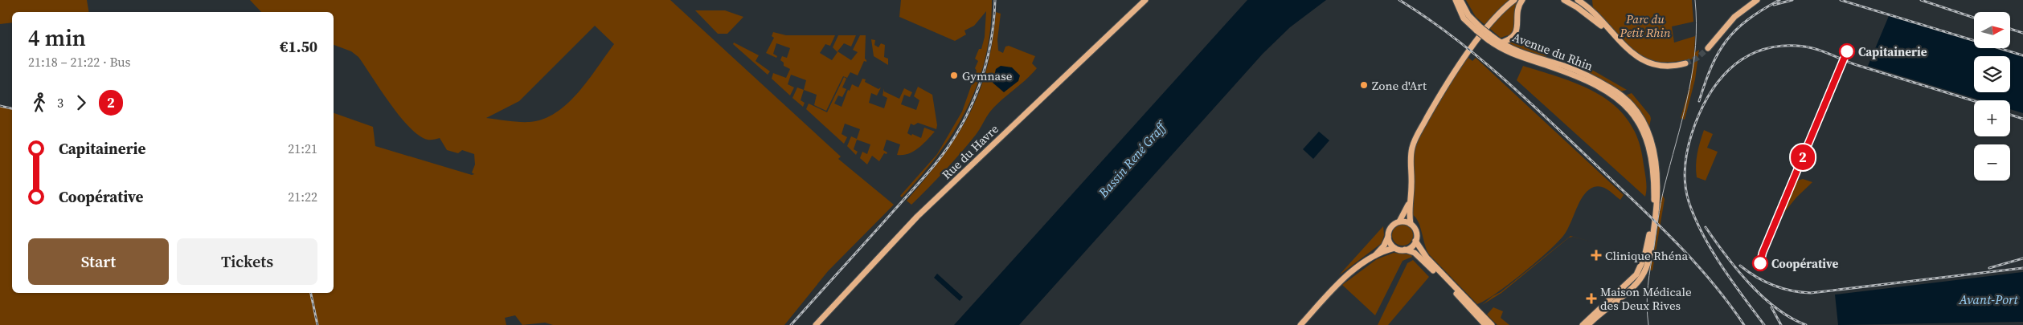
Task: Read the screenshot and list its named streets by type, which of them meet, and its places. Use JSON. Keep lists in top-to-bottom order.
{
  "streets": {
    "main road": ["Avenue du Rhin", "Rue du Havre"]
  },
  "water": ["Bassin René Graff", "Avant-Port"],
  "parks": ["Parc du Petit Rhin"],
  "places": {
    "other": [
      "Capitainerie",
      "Gymnase",
      "Zone d'Art",
      "Coopérative"
    ],
    "health": ["Clinique Rhéna", "Maison Médicale des Deux Rives"]
  },
  "lines": ["bus line 2"],
  "north": "right",
  "page": {
    "on_map": "2",
    "map_buttons": ["+", "−"],
    "heading": ["4 min", "21:18 – 21:22 · Bus", "€1.50"],
    "legs": ["3", "2"],
    "list": [
      {
        "name": "Capitainerie",
        "value": "21:21"
      },
      {
        "name": "Coopérative",
        "value": "21:22"
      }
    ],
    "buttons": ["Start", "Tickets"]
  }
}
